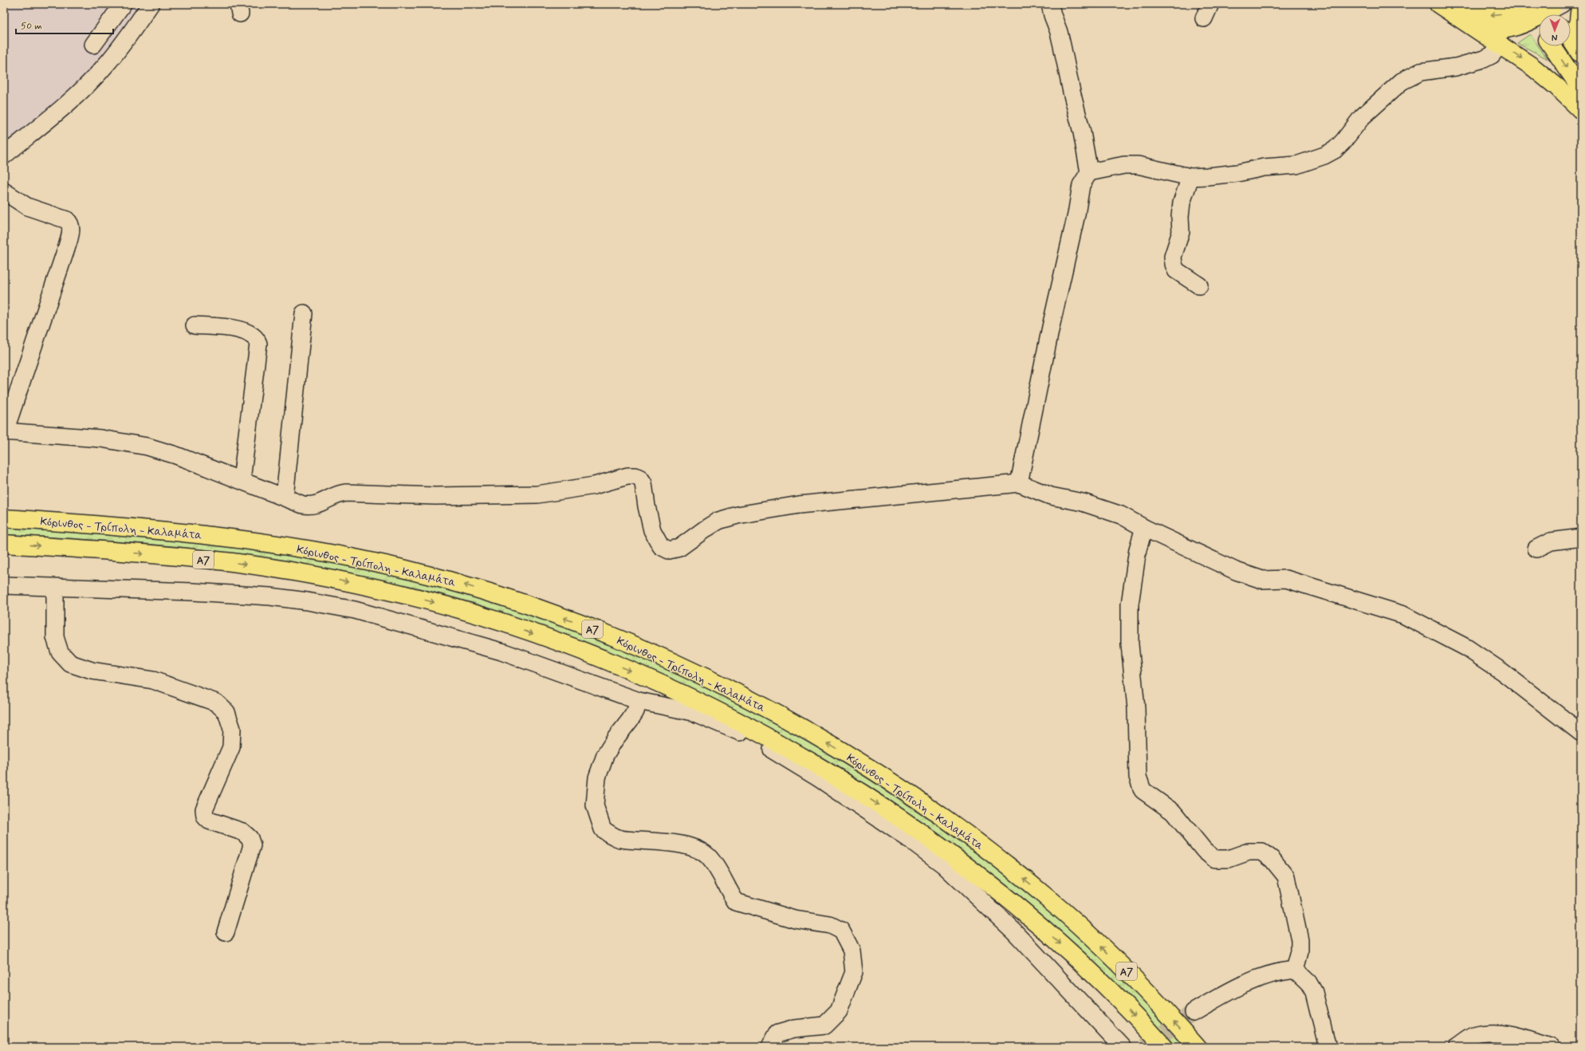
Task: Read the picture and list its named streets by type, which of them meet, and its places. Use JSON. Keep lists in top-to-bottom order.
{
  "streets": {
    "main road": ["Κόρινθος - Τρίπολη - Καλαμάτα", "Α7"]
  },
  "scale_bar": "50 m",
  "north": "bottom"
}
